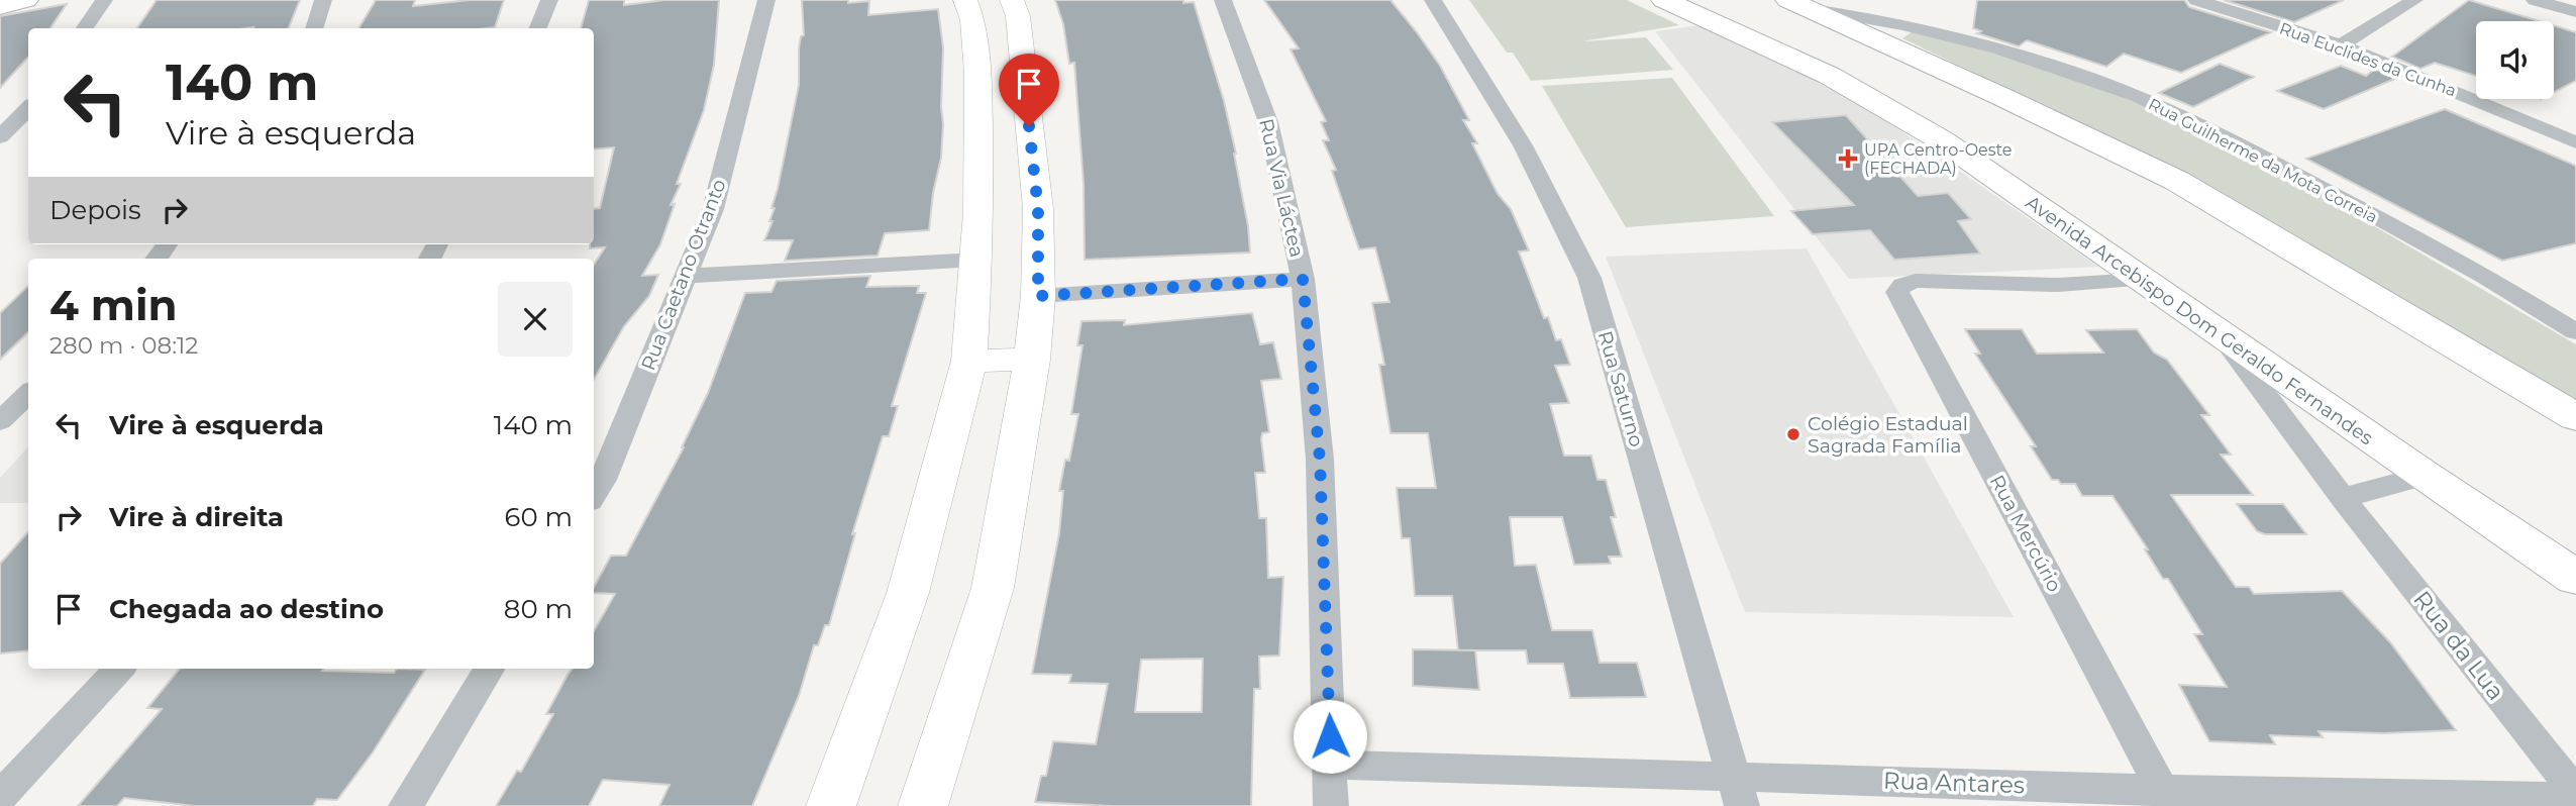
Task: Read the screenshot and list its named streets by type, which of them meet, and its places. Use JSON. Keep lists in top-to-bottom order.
{
  "streets": {
    "main road": ["Avenida Arcebispo Dom Geraldo Fernandes"],
    "street": [
      "Rua Euclides da Cunha",
      "Rua Guilherme da Mota Correia",
      "Rua Via Láctea",
      "Rua Caetano Otranto",
      "Rua Saturno",
      "Rua Mercúrio",
      "Rua da Lua",
      "Rua Antares"
    ]
  },
  "crossings": [
    ["Rua Via Láctea", "Rua Antares"],
    ["Avenida Arcebispo Dom Geraldo Fernandes", "Rua Mercúrio"],
    ["Avenida Arcebispo Dom Geraldo Fernandes", "Rua da Lua"],
    ["Rua Saturno", "Rua Antares"],
    ["Rua Mercúrio", "Rua Antares"]
  ],
  "places": {
    "health": ["UPA Centro-Oeste (FECHADA)"],
    "other": ["Colégio Estadual Sagrada Família"]
  },
  "page": {
    "turn": ["140 m", "Vire à esquerda"],
    "then": "Depois",
    "heading": ["4 min", "280 m · 08:12"],
    "list": [
      {
        "name": "Vire à esquerda",
        "value": "140 m"
      },
      {
        "name": "Vire à direita",
        "value": "60 m"
      },
      {
        "name": "Chegada ao destino",
        "value": "80 m"
      }
    ]
  }
}
